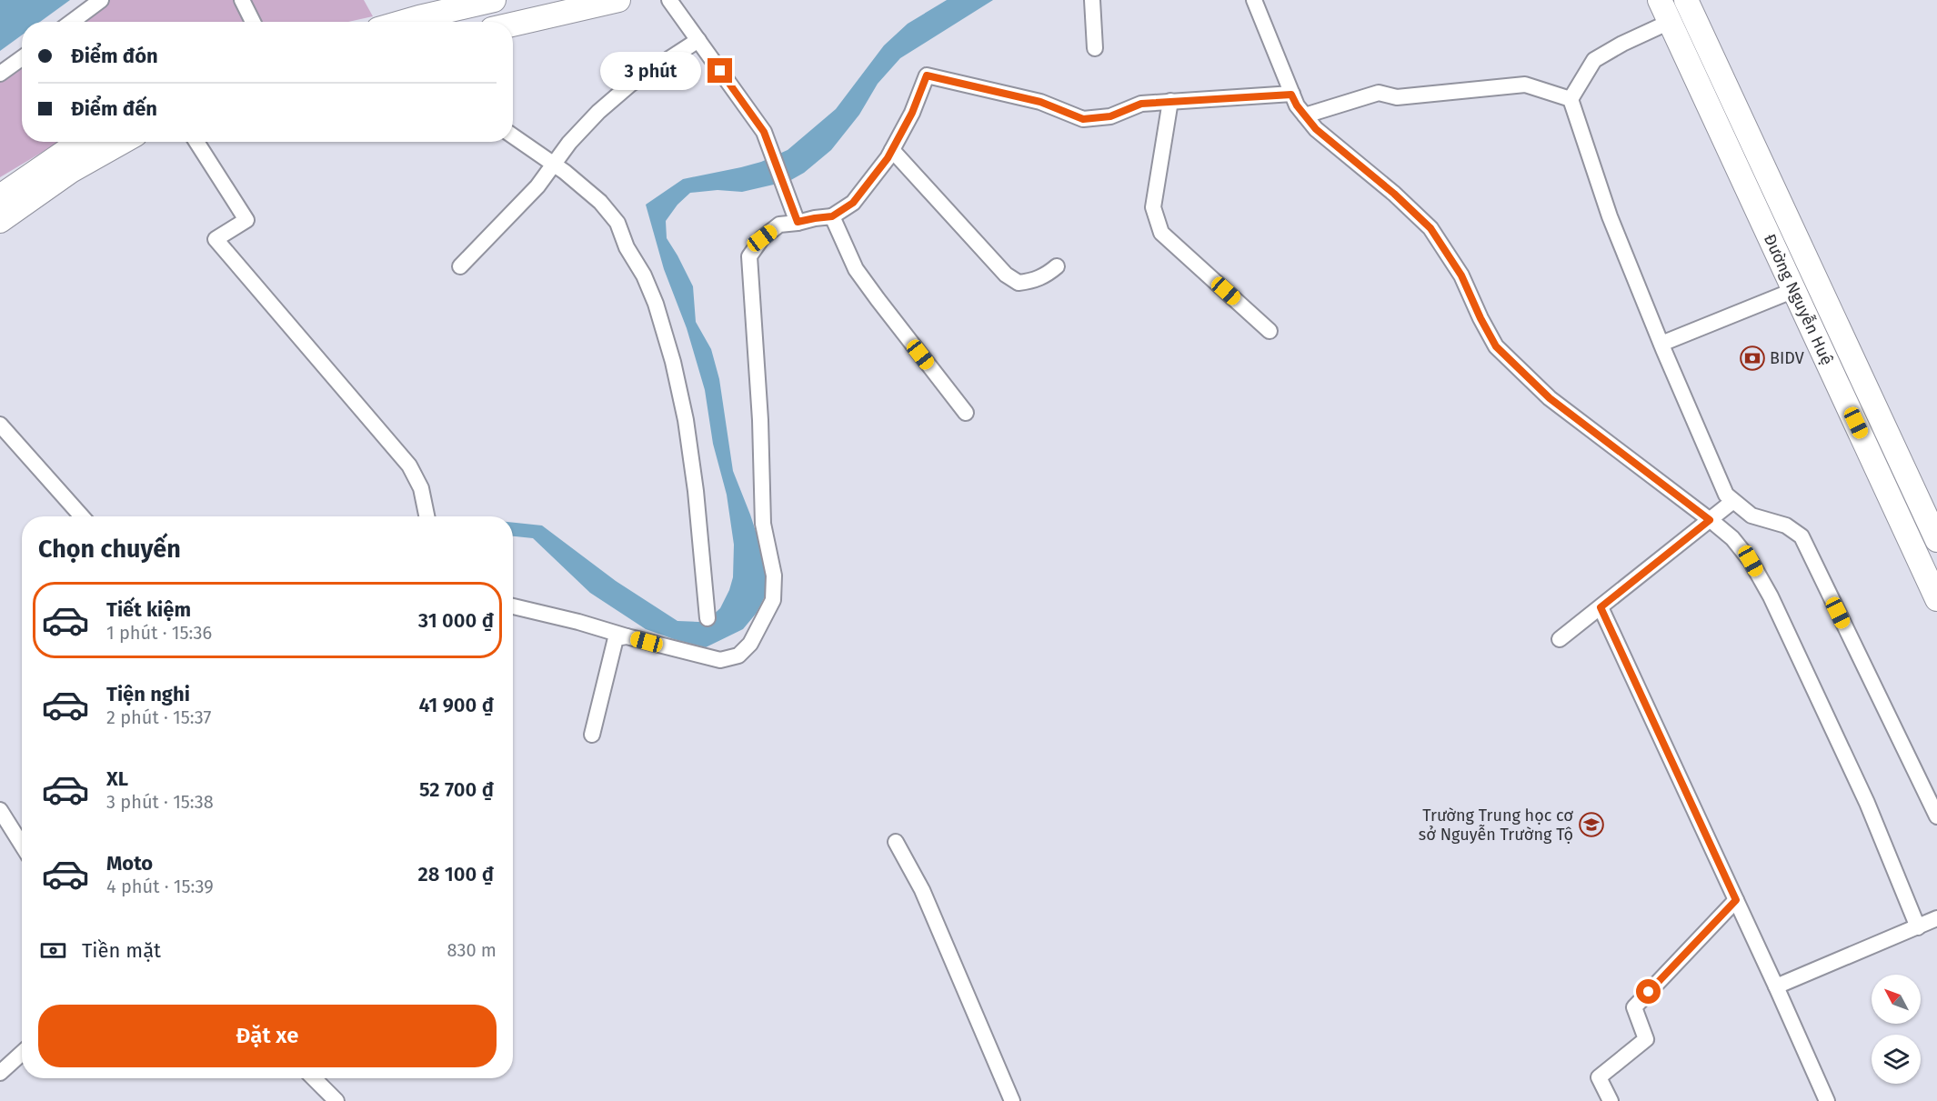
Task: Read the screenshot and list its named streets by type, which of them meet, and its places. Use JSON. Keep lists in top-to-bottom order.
{
  "streets": {
    "main road": ["Đường Nguyễn Huệ"]
  },
  "places": {
    "bank": ["BIDV"],
    "school or university": ["Trường Trung học cơ sở Nguyễn Trường Tộ"]
  },
  "north": "top left",
  "page": {
    "banner": ["Điểm đón", "Điểm đến"],
    "bubble": "3 phút",
    "heading": "Chọn chuyến",
    "list": [
      {
        "name": "Tiết kiệm",
        "note": "1 phút · 15:36",
        "value": "31 000 ₫"
      },
      {
        "name": "Tiện nghi",
        "note": "2 phút · 15:37",
        "value": "41 900 ₫"
      },
      {
        "name": "XL",
        "note": "3 phút · 15:38",
        "value": "52 700 ₫"
      },
      {
        "name": "Moto",
        "note": "4 phút · 15:39",
        "value": "28 100 ₫"
      }
    ],
    "pay": ["Tiền mặt", "830 m"],
    "buttons": "Đặt xe"
  }
}
